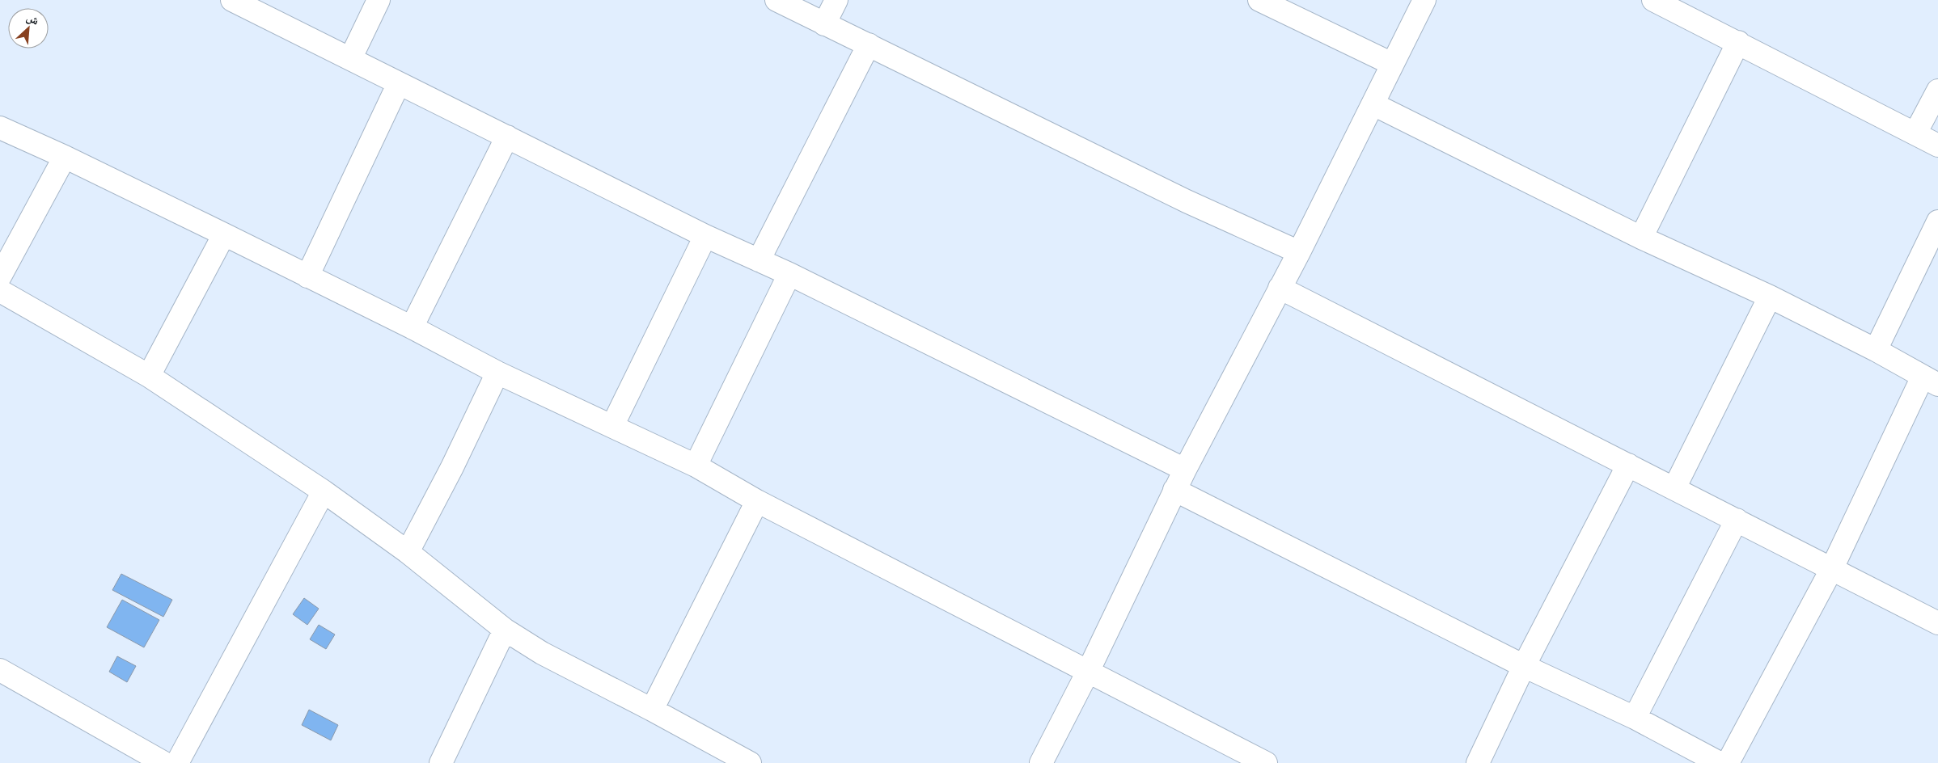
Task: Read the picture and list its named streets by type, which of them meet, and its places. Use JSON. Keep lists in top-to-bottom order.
{
  "north": "top right"
}
